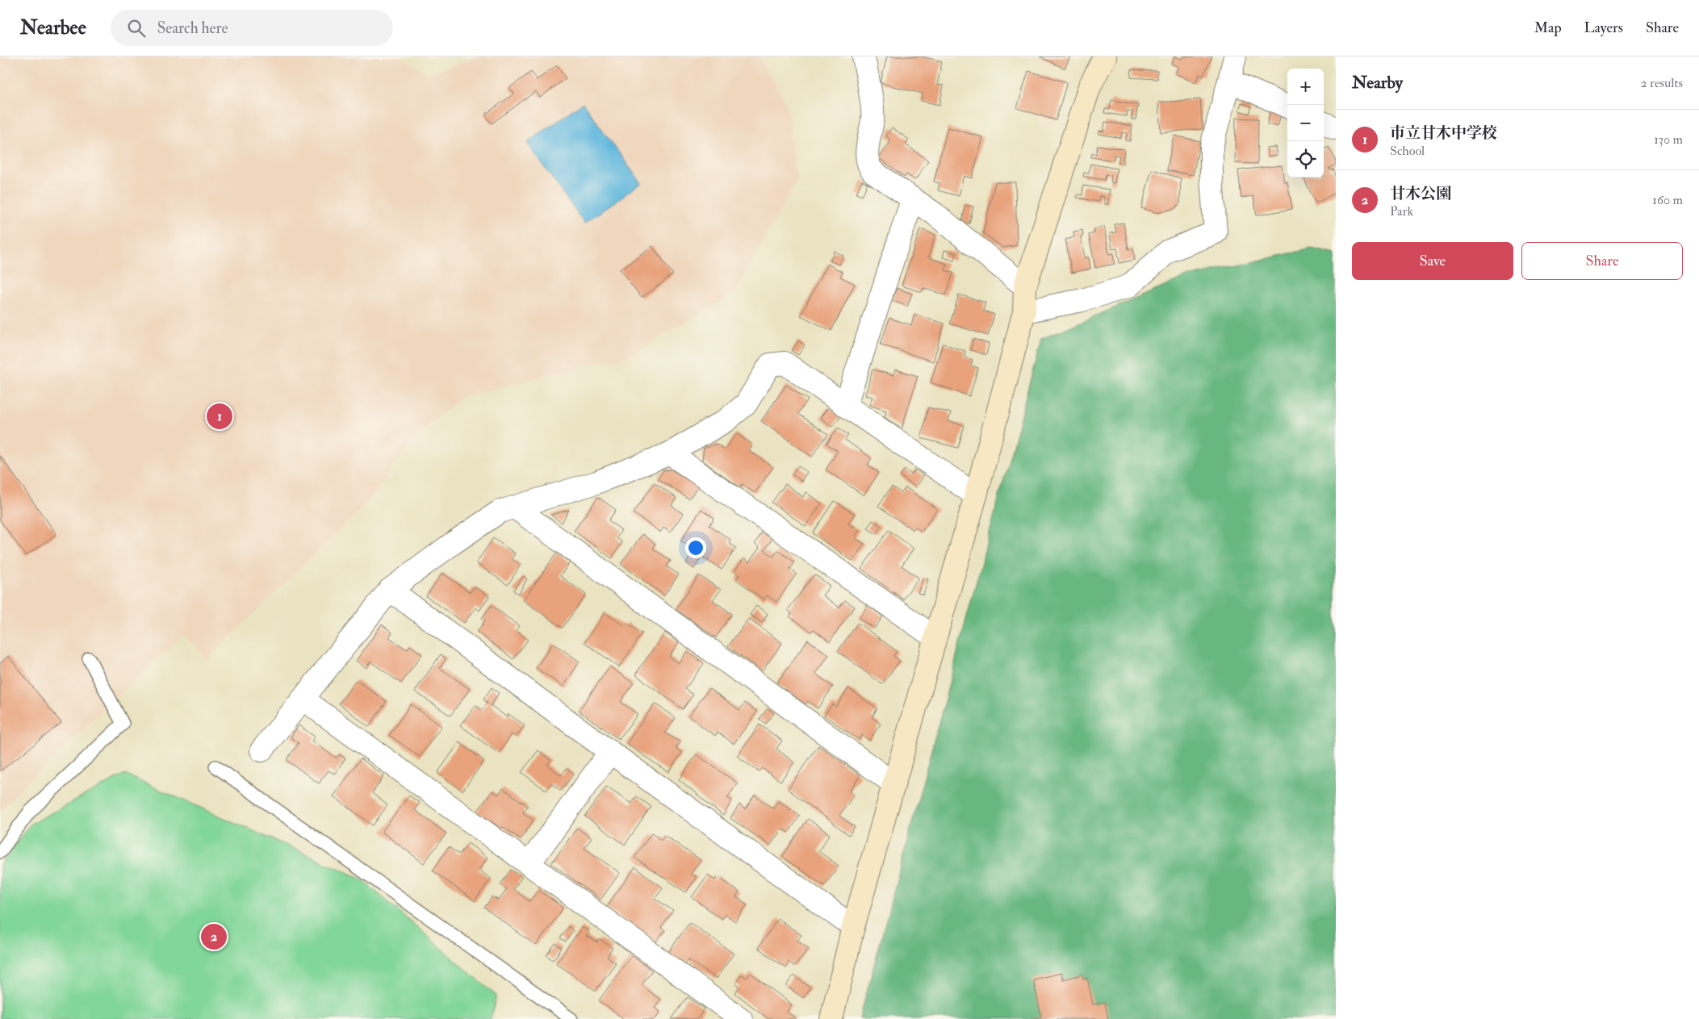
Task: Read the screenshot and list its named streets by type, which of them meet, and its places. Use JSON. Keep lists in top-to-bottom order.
{
  "page": {
    "header": "Nearbee",
    "search": "Search here",
    "nav": ["Map", "Layers", "Share"],
    "heading": ["Nearby", "2 results"],
    "map_buttons": ["+", "−"],
    "list": [
      {
        "mark": "1",
        "name": "市立甘木中学校",
        "note": "School",
        "value": "130 m"
      },
      {
        "mark": "2",
        "name": "甘木公園",
        "note": "Park",
        "value": "160 m"
      }
    ],
    "buttons": ["Save", "Share"],
    "pins": ["1", "2"]
  }
}
